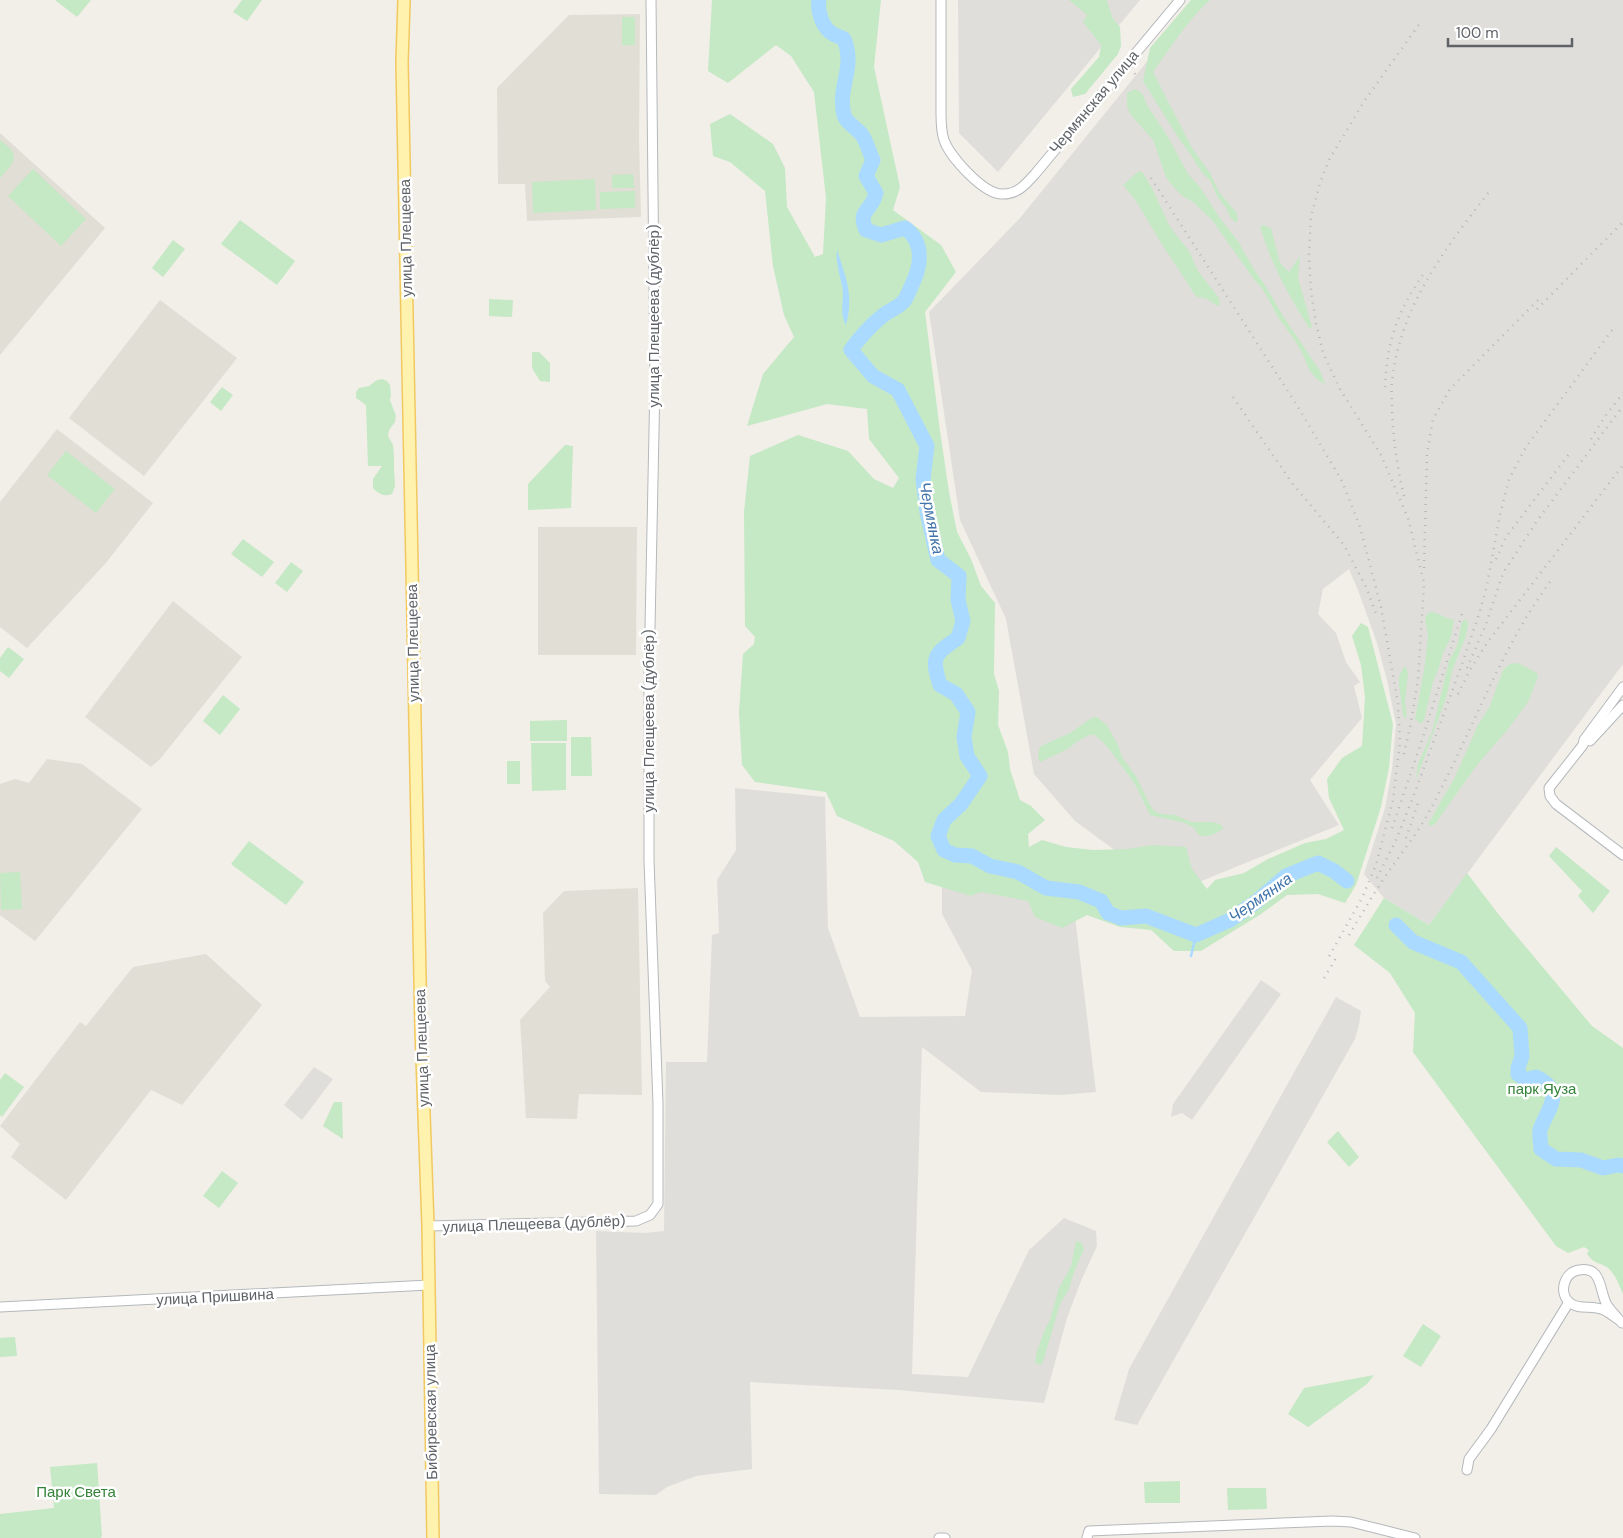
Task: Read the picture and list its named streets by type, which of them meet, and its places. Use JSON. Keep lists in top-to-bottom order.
{
  "streets": {
    "main road": ["улица Плещеева", "Бибиревская улица"],
    "street": ["Чермянская улица", "улица Плещеева (дублёр)", "улица Пришвина"]
  },
  "crossings": [
    ["улица Плещеева", "улица Плещеева (дублёр)"],
    ["улица Плещеева", "улица Пришвина"],
    ["улица Плещеева", "Бибиревская улица"],
    ["улица Пришвина", "Бибиревская улица"]
  ],
  "water": ["Чермянка"],
  "parks": ["парк Яуза", "Парк Света"],
  "scale_bar": "100 m"
}
